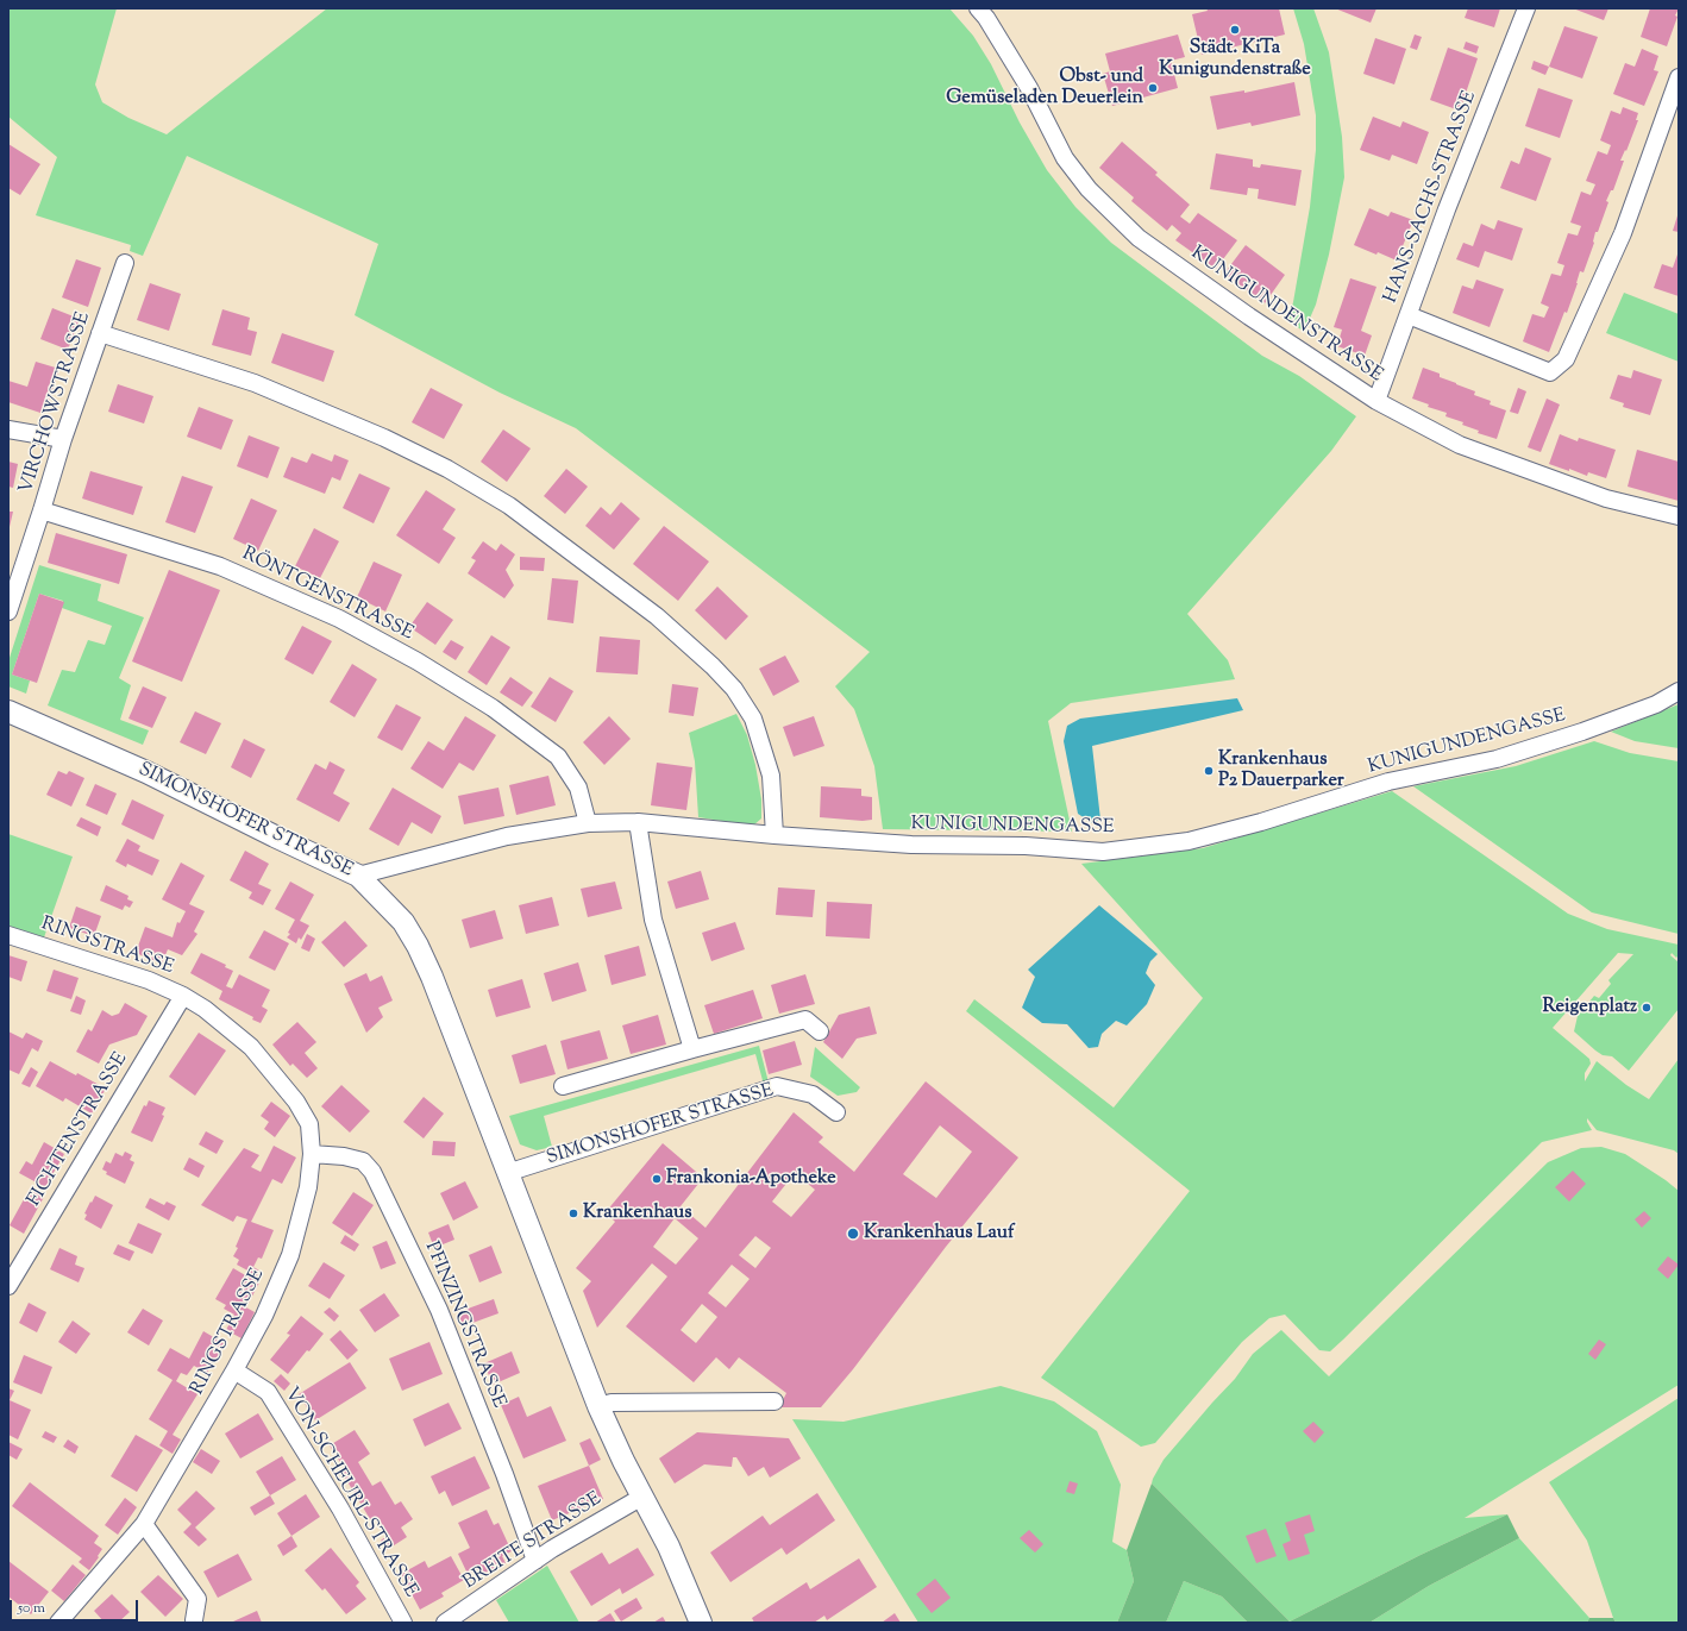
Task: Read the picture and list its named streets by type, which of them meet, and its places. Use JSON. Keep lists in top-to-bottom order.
{
  "streets": {
    "street": [
      "HANS-SACHS-STRASSE",
      "KUNIGUNDENSTRASSE",
      "VIRCHOWSTRASSE",
      "RÖNTGENSTRASSE",
      "KUNIGUNDENGASSE",
      "SIMONSHOFER STRASSE",
      "RINGSTRASSE",
      "FICHTENSTRASSE",
      "PFINZINGSTRASSE",
      "VON-SCHEURL-STRASSE",
      "BREITE STRASSE"
    ]
  },
  "crossings": [
    ["HANS-SACHS-STRASSE", "KUNIGUNDENSTRASSE"],
    ["VIRCHOWSTRASSE", "RÖNTGENSTRASSE"],
    ["RÖNTGENSTRASSE", "KUNIGUNDENGASSE"],
    ["KUNIGUNDENGASSE", "SIMONSHOFER STRASSE"],
    ["SIMONSHOFER STRASSE", "BREITE STRASSE"],
    ["RINGSTRASSE", "FICHTENSTRASSE"],
    ["RINGSTRASSE", "PFINZINGSTRASSE"],
    ["RINGSTRASSE", "VON-SCHEURL-STRASSE"],
    ["PFINZINGSTRASSE", "BREITE STRASSE"]
  ],
  "places": [
    "Städt. KiTa Kunigundenstraße",
    "Obst- und Gemüseladen Deuerlein",
    "Krankenhaus P2 Dauerparker",
    "Reigenplatz",
    "Frankonia-Apotheke",
    "Krankenhaus",
    "Krankenhaus Lauf"
  ],
  "scale_bar": "50 m"
}
